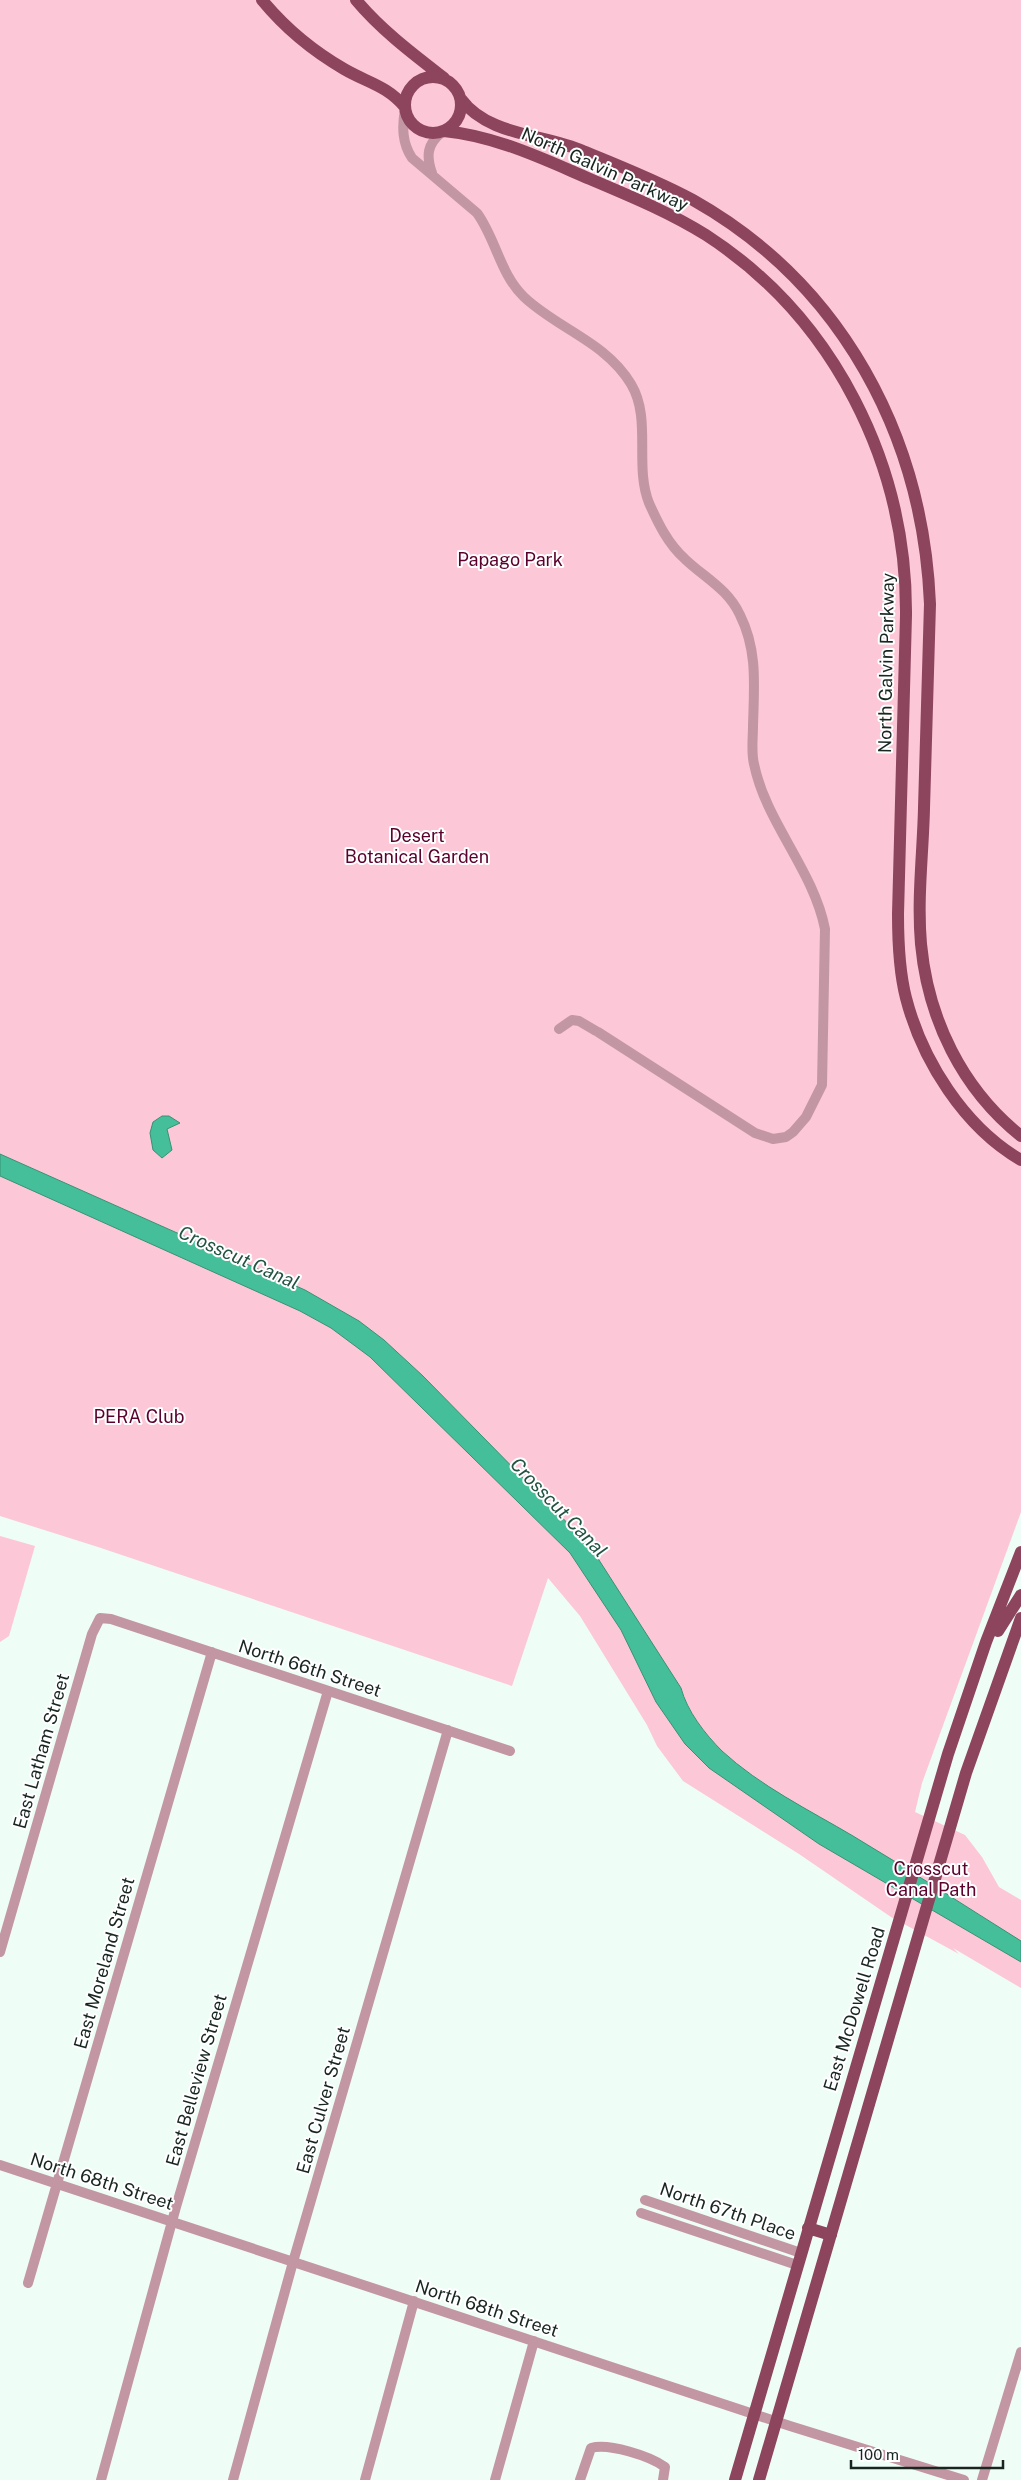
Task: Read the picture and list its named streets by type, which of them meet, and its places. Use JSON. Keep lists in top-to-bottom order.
{
  "streets": {
    "main road": ["North Galvin Parkway", "East McDowell Road"],
    "street": [
      "North 66th Street",
      "East Latham Street",
      "East Moreland Street",
      "East Belleview Street",
      "East Culver Street",
      "North 68th Street",
      "North 67th Place"
    ]
  },
  "crossings": [
    ["North 66th Street", "East Latham Street"],
    ["North 66th Street", "East Moreland Street"],
    ["North 66th Street", "East Belleview Street"],
    ["North 66th Street", "East Culver Street"],
    ["East Moreland Street", "North 68th Street"],
    ["East McDowell Road", "North 68th Street"],
    ["East McDowell Road", "North 67th Place"],
    ["East Belleview Street", "North 68th Street"],
    ["East Culver Street", "North 68th Street"]
  ],
  "water": ["Crosscut Canal"],
  "parks": [
    "Papago Park",
    "Desert Botanical Garden",
    "PERA Club",
    "Crosscut Canal Path"
  ],
  "scale_bar": "100 m"
}
